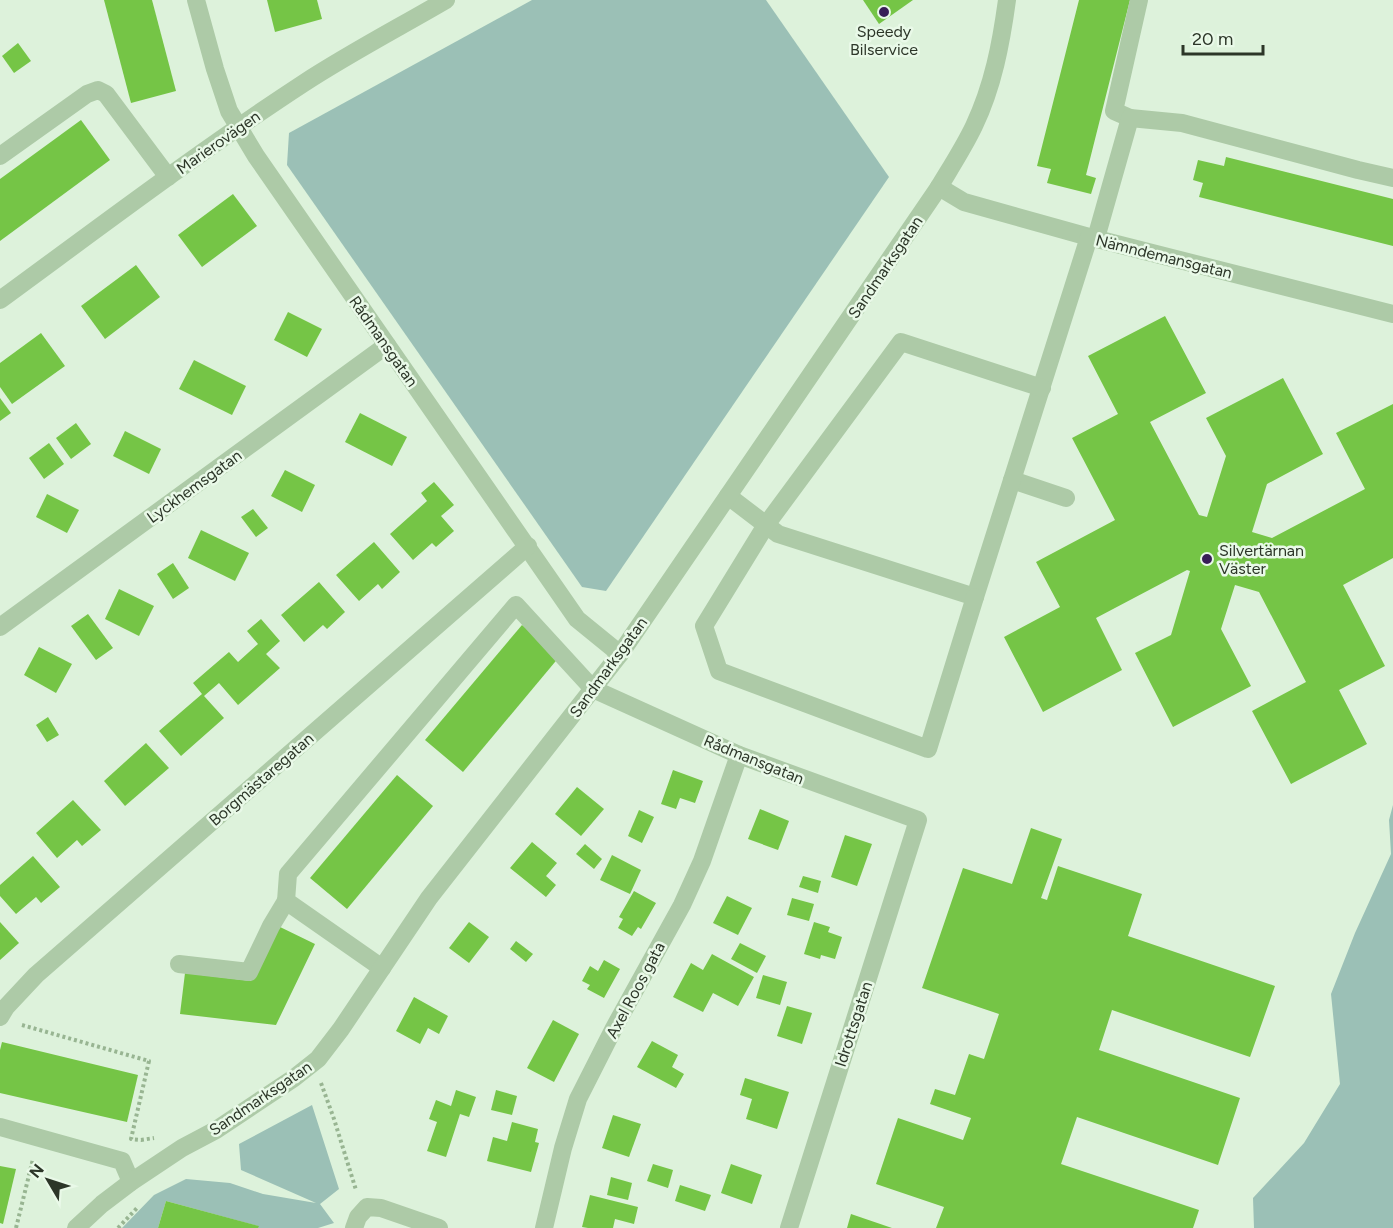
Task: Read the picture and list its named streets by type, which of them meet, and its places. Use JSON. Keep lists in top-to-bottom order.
{
  "streets": {
    "street": [
      "Marierovägen",
      "Nämndemansgatan",
      "Sandmarksgatan",
      "Rådmansgatan",
      "Lyckhemsgatan",
      "Borgmästaregatan",
      "Axel Roos gata",
      "Idrottsgatan"
    ]
  },
  "crossings": [
    ["Marierovägen", "Rådmansgatan"],
    ["Nämndemansgatan", "Sandmarksgatan"],
    ["Sandmarksgatan", "Rådmansgatan"],
    ["Rådmansgatan", "Lyckhemsgatan"],
    ["Rådmansgatan", "Borgmästaregatan"],
    ["Rådmansgatan", "Axel Roos gata"],
    ["Rådmansgatan", "Idrottsgatan"]
  ],
  "places": ["Speedy Bilservice", "Silvertärnan Väster"],
  "scale_bar": "20 m",
  "north": "top left"
}
